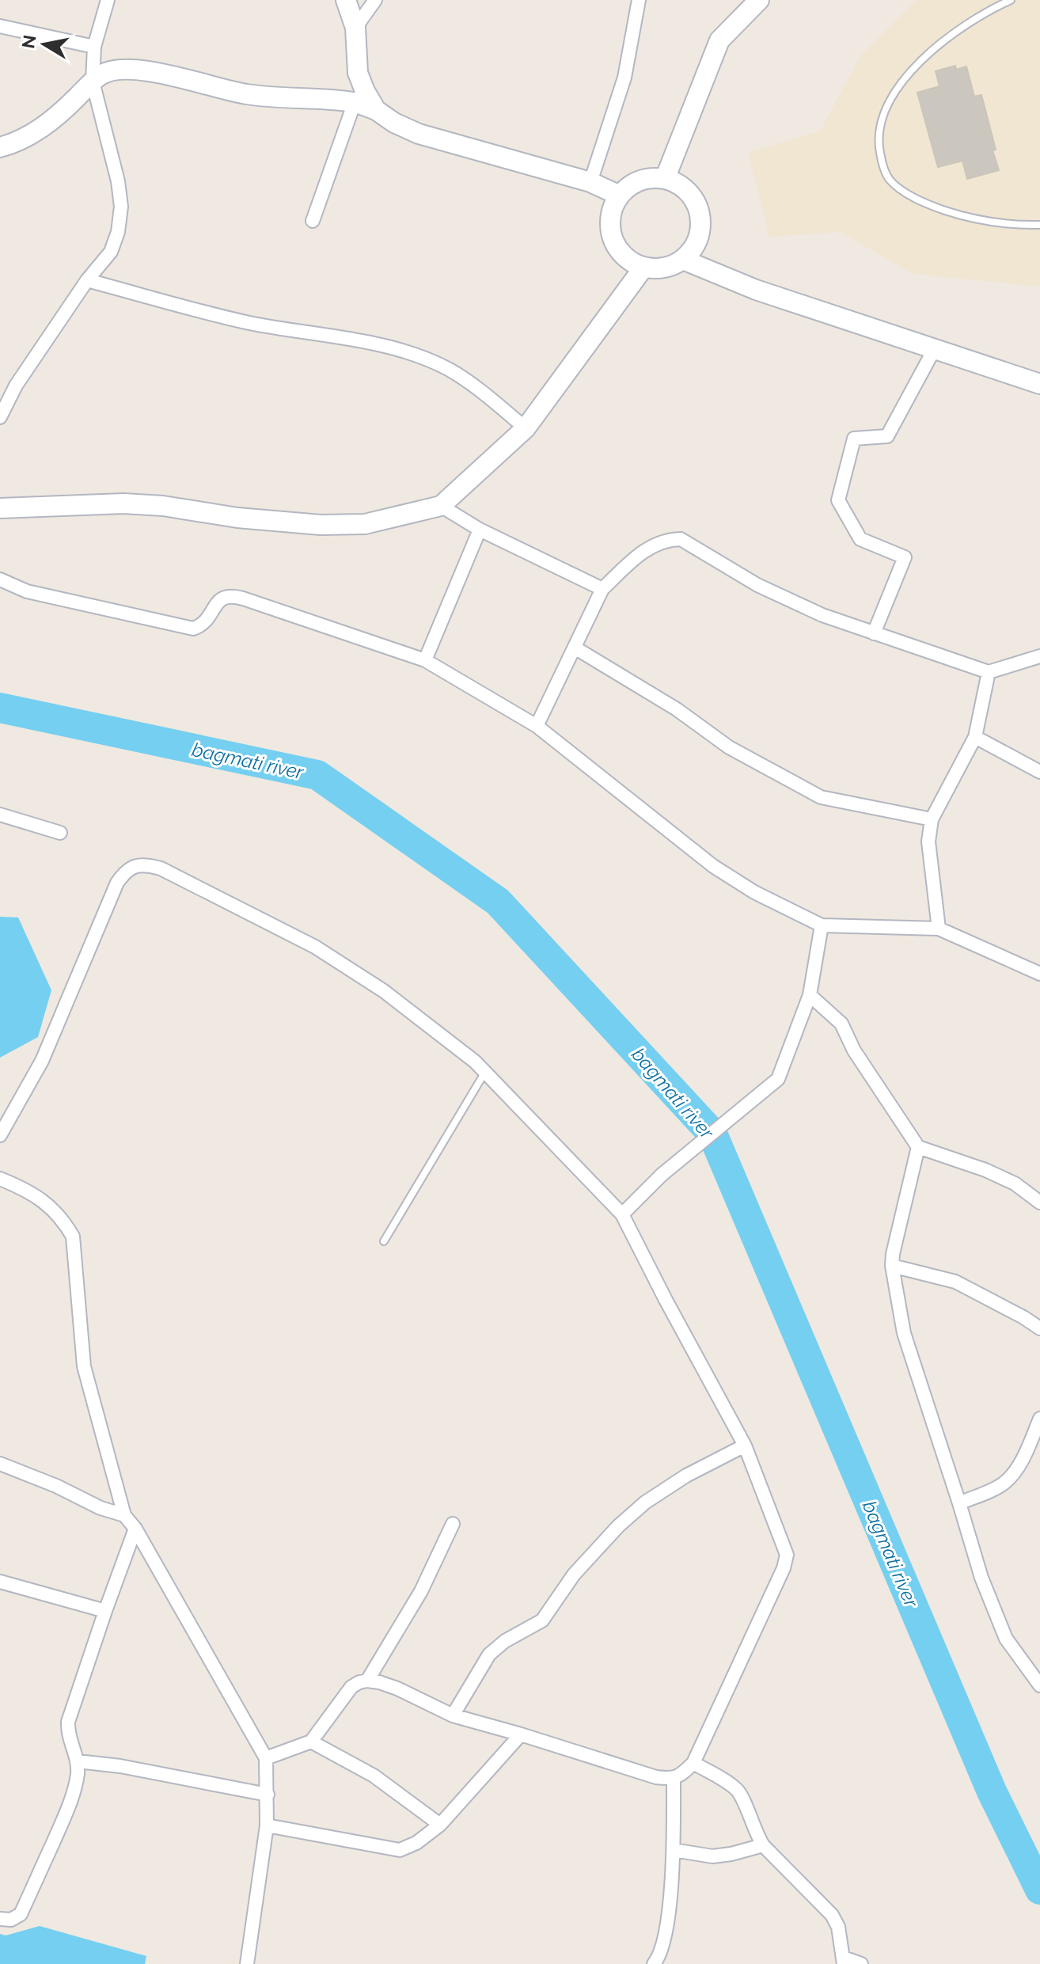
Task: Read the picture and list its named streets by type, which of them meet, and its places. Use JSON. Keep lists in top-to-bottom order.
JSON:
{
  "water": ["bagmati river"],
  "north": "left"
}
